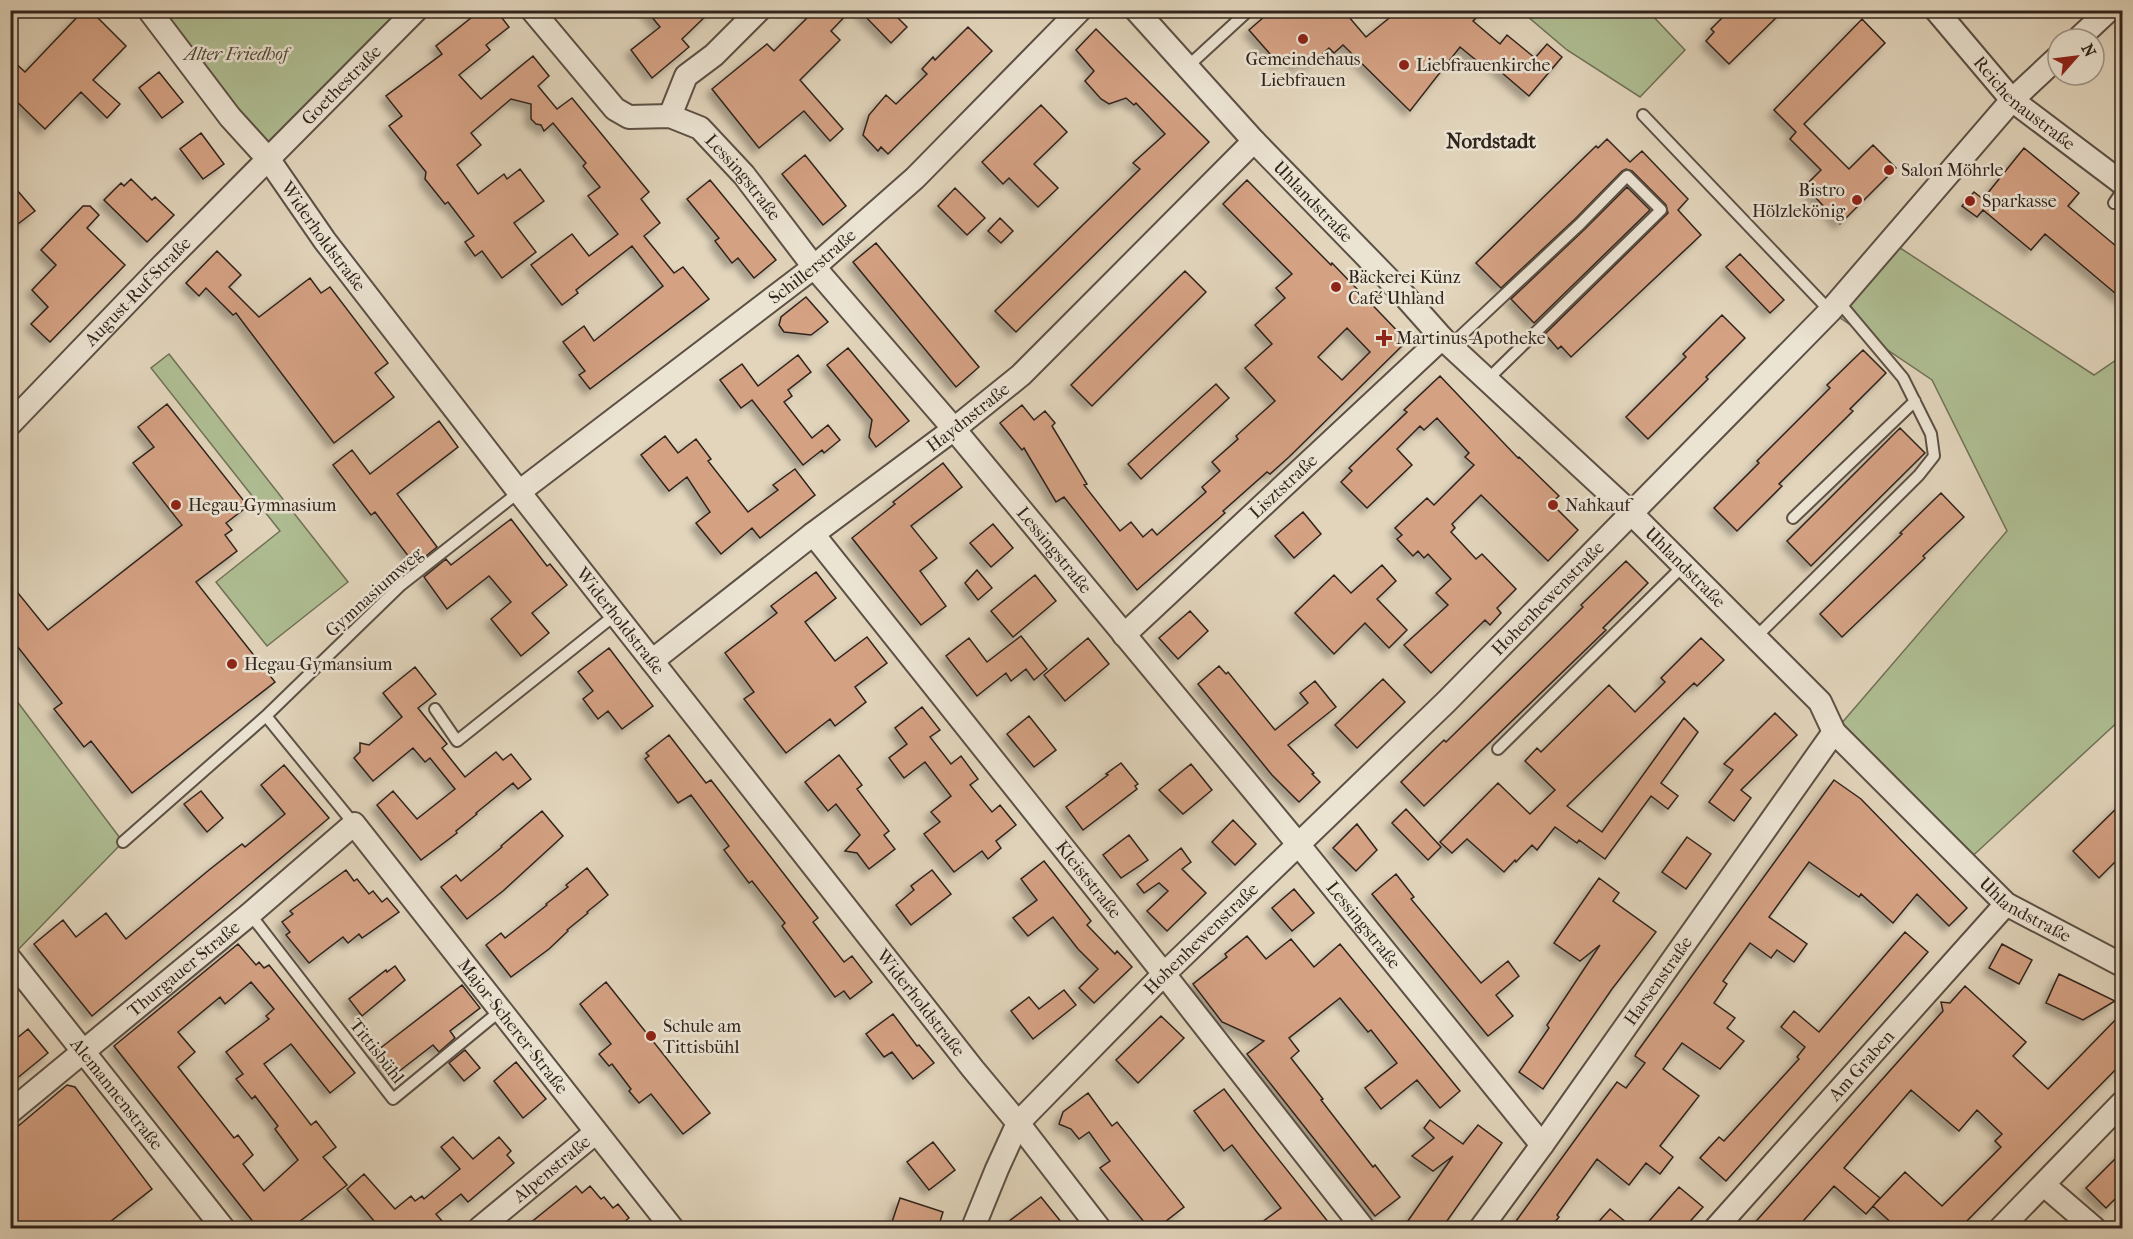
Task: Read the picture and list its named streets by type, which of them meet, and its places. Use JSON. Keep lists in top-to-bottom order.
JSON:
{
  "streets": {
    "street": [
      "Goethestraße",
      "Reichenaustraße",
      "Lessingstraße",
      "Uhlandstraße",
      "Widerholdstraße",
      "Schillerstraße",
      "August-Ruf-Straße",
      "Haydnstraße",
      "Lisztstraße",
      "Hohenhewenstraße",
      "Kleiststraße",
      "Thurgauer Straße",
      "Harsenstraße",
      "Major-Scherer-Straße",
      "Am Graben",
      "Alemannenstraße",
      "Alpenstraße"
    ],
    "lane": ["Gymnasiumweg", "Tittisbühl"]
  },
  "crossings": [
    ["Goethestraße", "Widerholdstraße"],
    ["Goethestraße", "August-Ruf-Straße"],
    ["Reichenaustraße", "Hohenhewenstraße"],
    ["Lessingstraße", "Schillerstraße"],
    ["Lessingstraße", "Haydnstraße"],
    ["Lessingstraße", "Lisztstraße"],
    ["Lessingstraße", "Hohenhewenstraße"],
    ["Lessingstraße", "Harsenstraße"],
    ["Uhlandstraße", "Haydnstraße"],
    ["Uhlandstraße", "Lisztstraße"],
    ["Uhlandstraße", "Hohenhewenstraße"],
    ["Uhlandstraße", "Harsenstraße"],
    ["Uhlandstraße", "Am Graben"],
    ["Widerholdstraße", "Schillerstraße"],
    ["Widerholdstraße", "August-Ruf-Straße"],
    ["Widerholdstraße", "Haydnstraße"],
    ["Widerholdstraße", "Gymnasiumweg"],
    ["Widerholdstraße", "Hohenhewenstraße"],
    ["Schillerstraße", "Gymnasiumweg"],
    ["Haydnstraße", "Kleiststraße"],
    ["Hohenhewenstraße", "Kleiststraße"],
    ["Thurgauer Straße", "Major-Scherer-Straße"],
    ["Thurgauer Straße", "Tittisbühl"],
    ["Thurgauer Straße", "Alemannenstraße"],
    ["Major-Scherer-Straße", "Tittisbühl"],
    ["Major-Scherer-Straße", "Alpenstraße"]
  ],
  "districts": ["Nordstadt"],
  "parks": ["Alter Friedhof"],
  "places": {
    "other": [
      "Gemeindehaus Liebfrauen",
      "Liebfrauenkirche",
      "Salon Möhrle",
      "Bistro Hölzlekönig",
      "Sparkasse",
      "Bäckerei Künz Café Uhland",
      "Hegau-Gymnasium",
      "Nahkauf",
      "Hegau-Gymansium",
      "Schule am Tittisbühl"
    ],
    "health": ["Martinus-Apotheke"]
  },
  "north": "top right"
}
